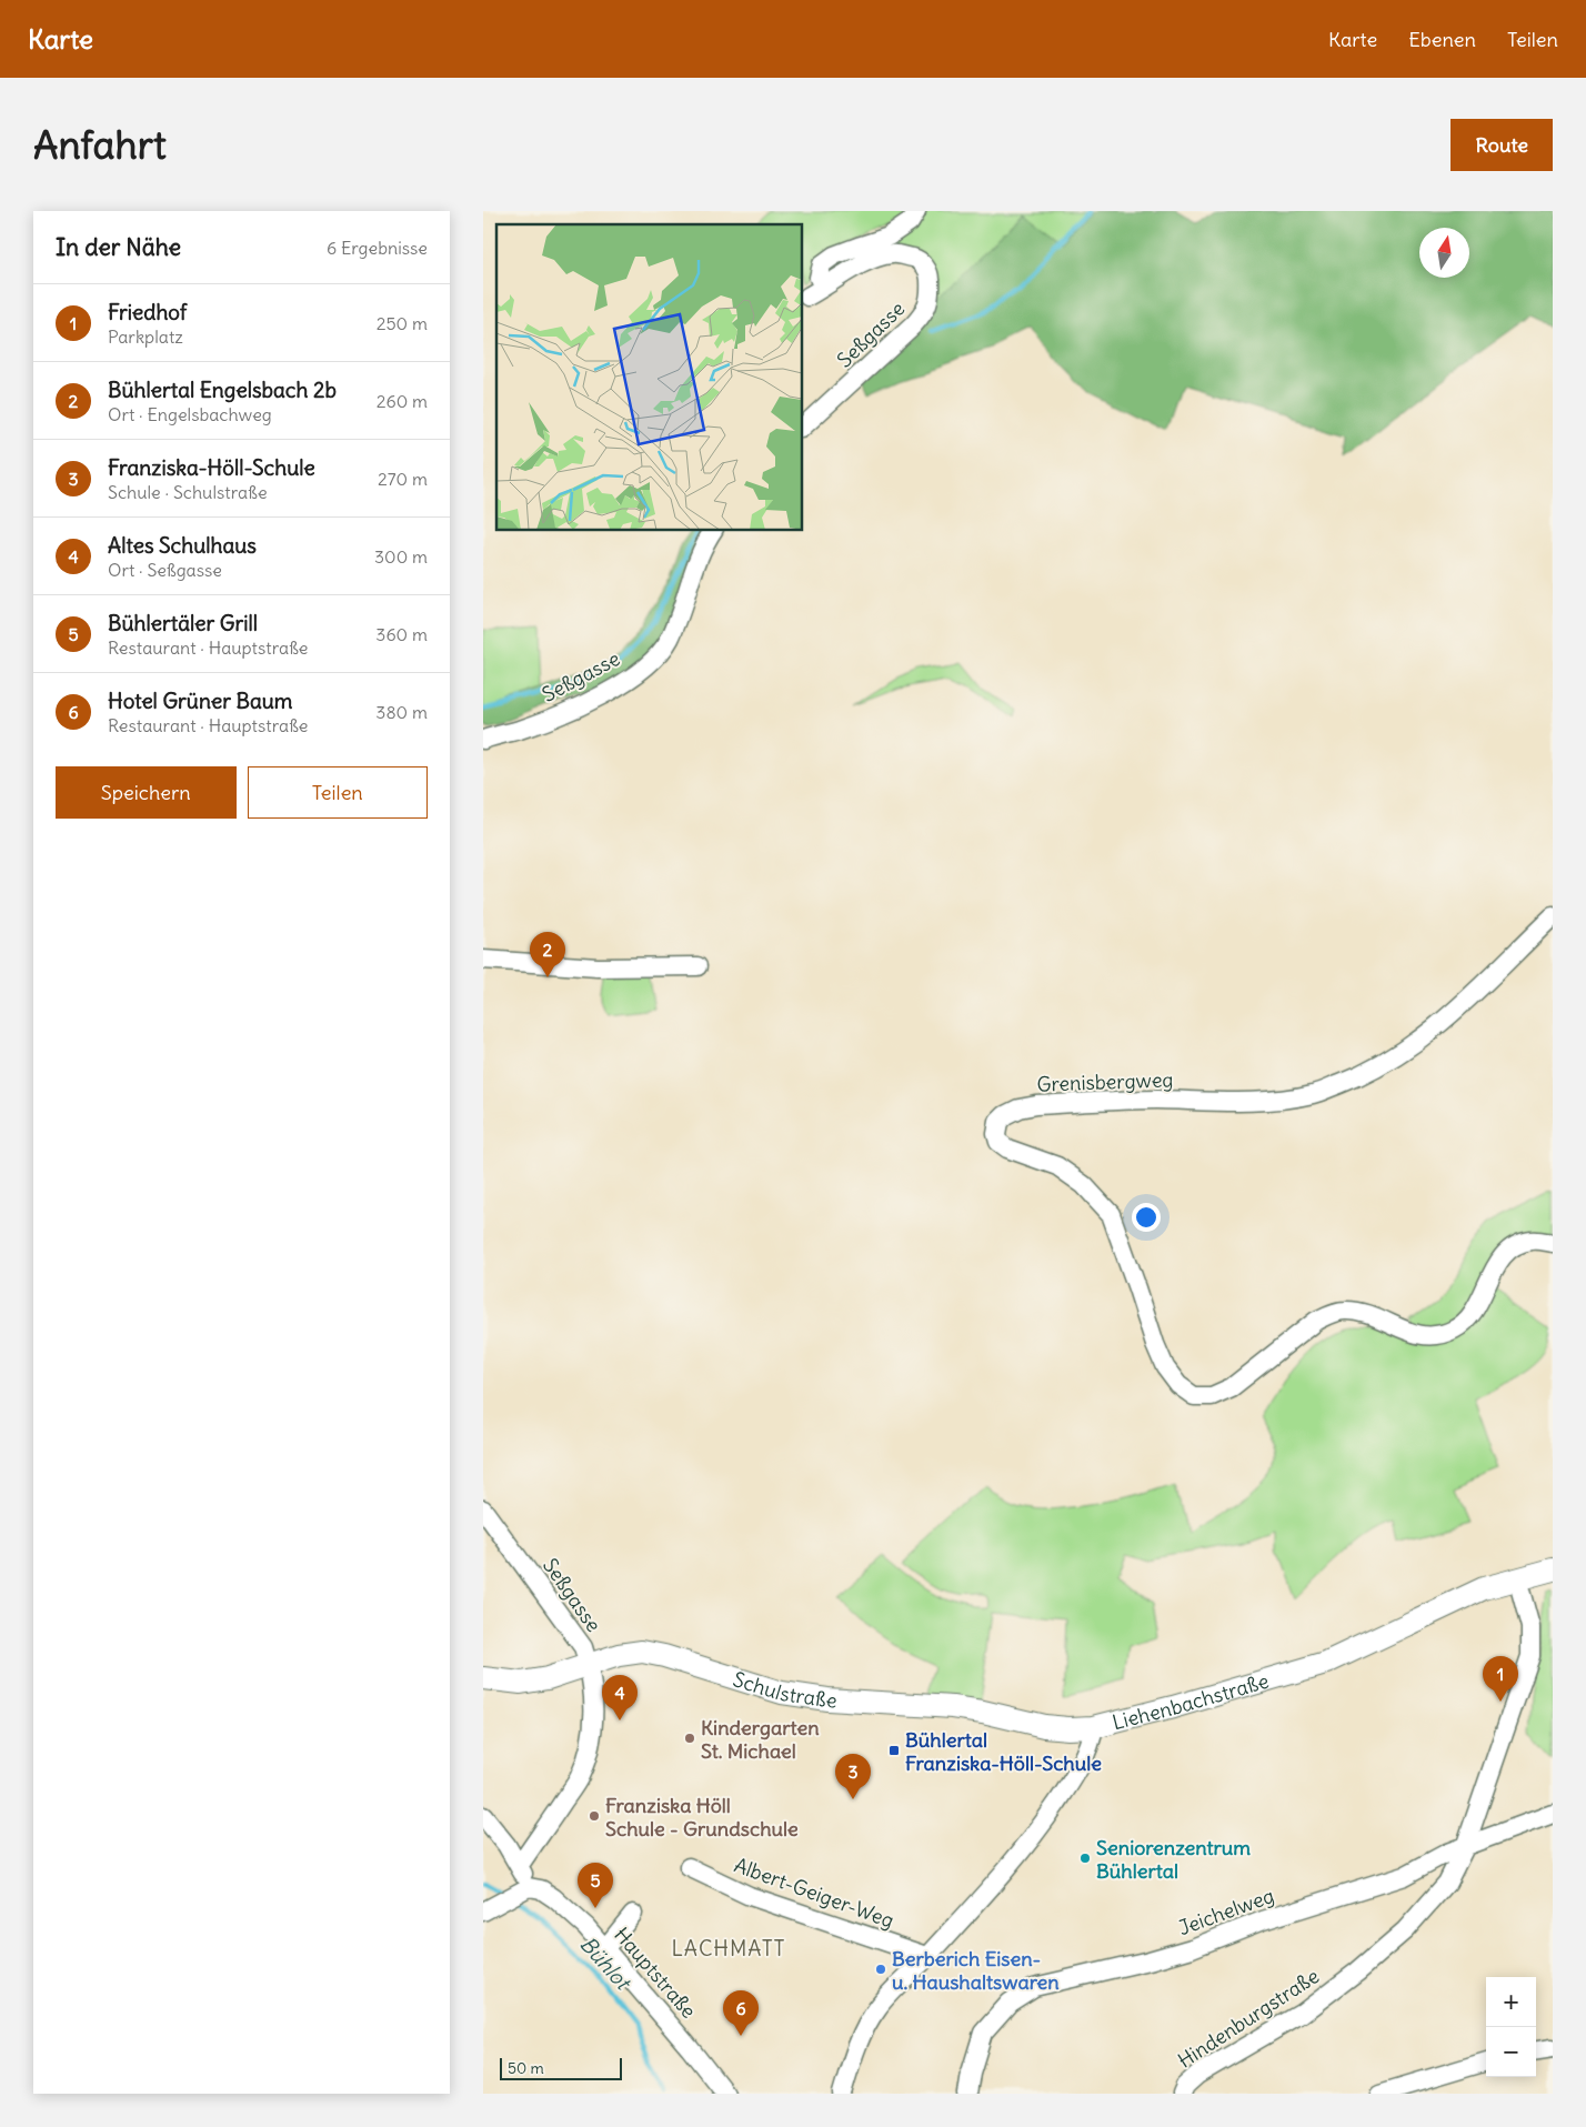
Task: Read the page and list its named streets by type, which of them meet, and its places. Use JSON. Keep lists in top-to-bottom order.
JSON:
{
  "streets": {
    "street": [
      "Seßgasse",
      "Grenisbergweg",
      "Schulstraße",
      "Liehenbachstraße",
      "Albert-Geiger-Weg",
      "Jeichelweg",
      "Hauptstraße",
      "Hindenburgstraße"
    ]
  },
  "crossings": [
    ["Seßgasse", "Schulstraße"],
    ["Schulstraße", "Liehenbachstraße"],
    ["Liehenbachstraße", "Albert-Geiger-Weg"],
    ["Liehenbachstraße", "Hindenburgstraße"],
    ["Jeichelweg", "Hindenburgstraße"]
  ],
  "districts": ["LACHMATT"],
  "water": ["Bühlot"],
  "places": {
    "other": [
      "Kindergarten St. Michael",
      "Franziska Höll Schule - Grundschule",
      "Seniorenzentrum Bühlertal",
      "Berberich Eisen- u. Haushaltswaren"
    ],
    "transit": ["Bühlertal Franziska-Höll-Schule"]
  },
  "scale_bar": "50 m",
  "north": "top",
  "page": {
    "header": "Karte",
    "nav": ["Karte", "Ebenen", "Teilen"],
    "buttons": [
      "Route",
      ["Speichern", "Teilen"]
    ],
    "title": "Anfahrt",
    "heading": ["In der Nähe", "6 Ergebnisse"],
    "list": [
      {
        "mark": "1",
        "name": "Friedhof",
        "note": "Parkplatz",
        "value": "250 m"
      },
      {
        "mark": "2",
        "name": "Bühlertal Engelsbach 2b",
        "note": "Ort · Engelsbachweg",
        "value": "260 m"
      },
      {
        "mark": "3",
        "name": "Franziska-Höll-Schule",
        "note": "Schule · Schulstraße",
        "value": "270 m"
      },
      {
        "mark": "4",
        "name": "Altes Schulhaus",
        "note": "Ort · Seßgasse",
        "value": "300 m"
      },
      {
        "mark": "5",
        "name": "Bühlertäler Grill",
        "note": "Restaurant · Hauptstraße",
        "value": "360 m"
      },
      {
        "mark": "6",
        "name": "Hotel Grüner Baum",
        "note": "Restaurant · Hauptstraße",
        "value": "380 m"
      }
    ],
    "pins": [
      "2",
      "1",
      "4",
      "3",
      "5",
      "6"
    ],
    "map_buttons": ["+", "−"],
    "scale": "50 m"
  }
}
